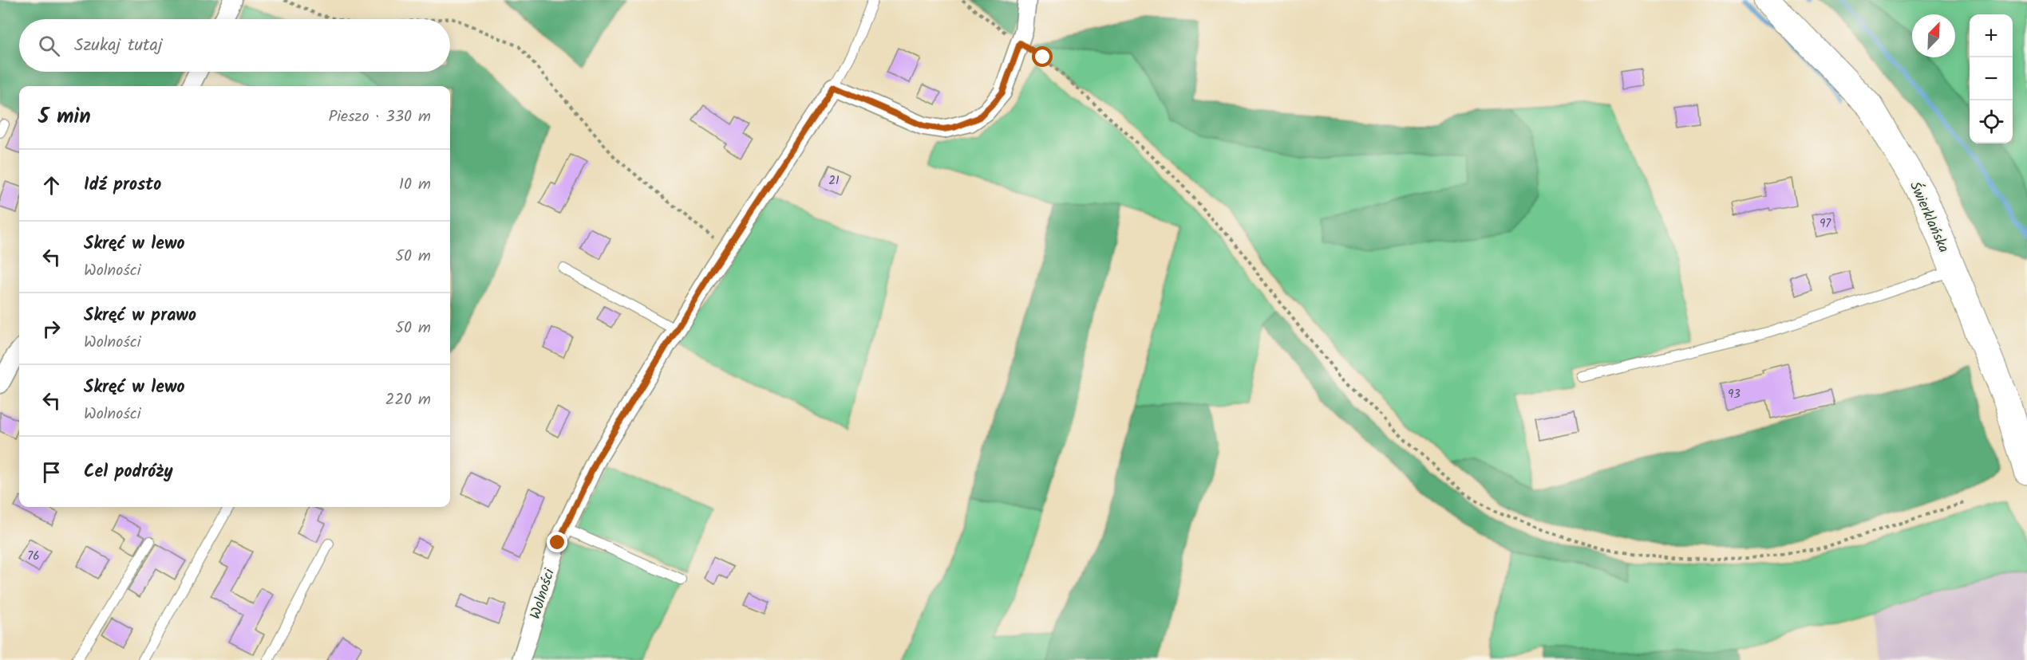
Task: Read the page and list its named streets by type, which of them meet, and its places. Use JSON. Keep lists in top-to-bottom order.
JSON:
{
  "streets": {
    "main road": ["Świerklańska"],
    "street": ["Wolności"]
  },
  "house_numbers": [
    "21",
    "97",
    "93",
    "76"
  ],
  "north": "top right",
  "page": {
    "map_buttons": ["+", "−"],
    "search": "Szukaj tutaj",
    "heading": ["5 min", "Pieszo · 330 m"],
    "list": [
      ["Idź prosto", "10 m"],
      ["Skręć w lewo", "Wolności", "50 m"],
      ["Skręć w prawo", "Wolności", "50 m"],
      ["Skręć w lewo", "Wolności", "220 m"],
      "Cel podróży"
    ]
  }
}
